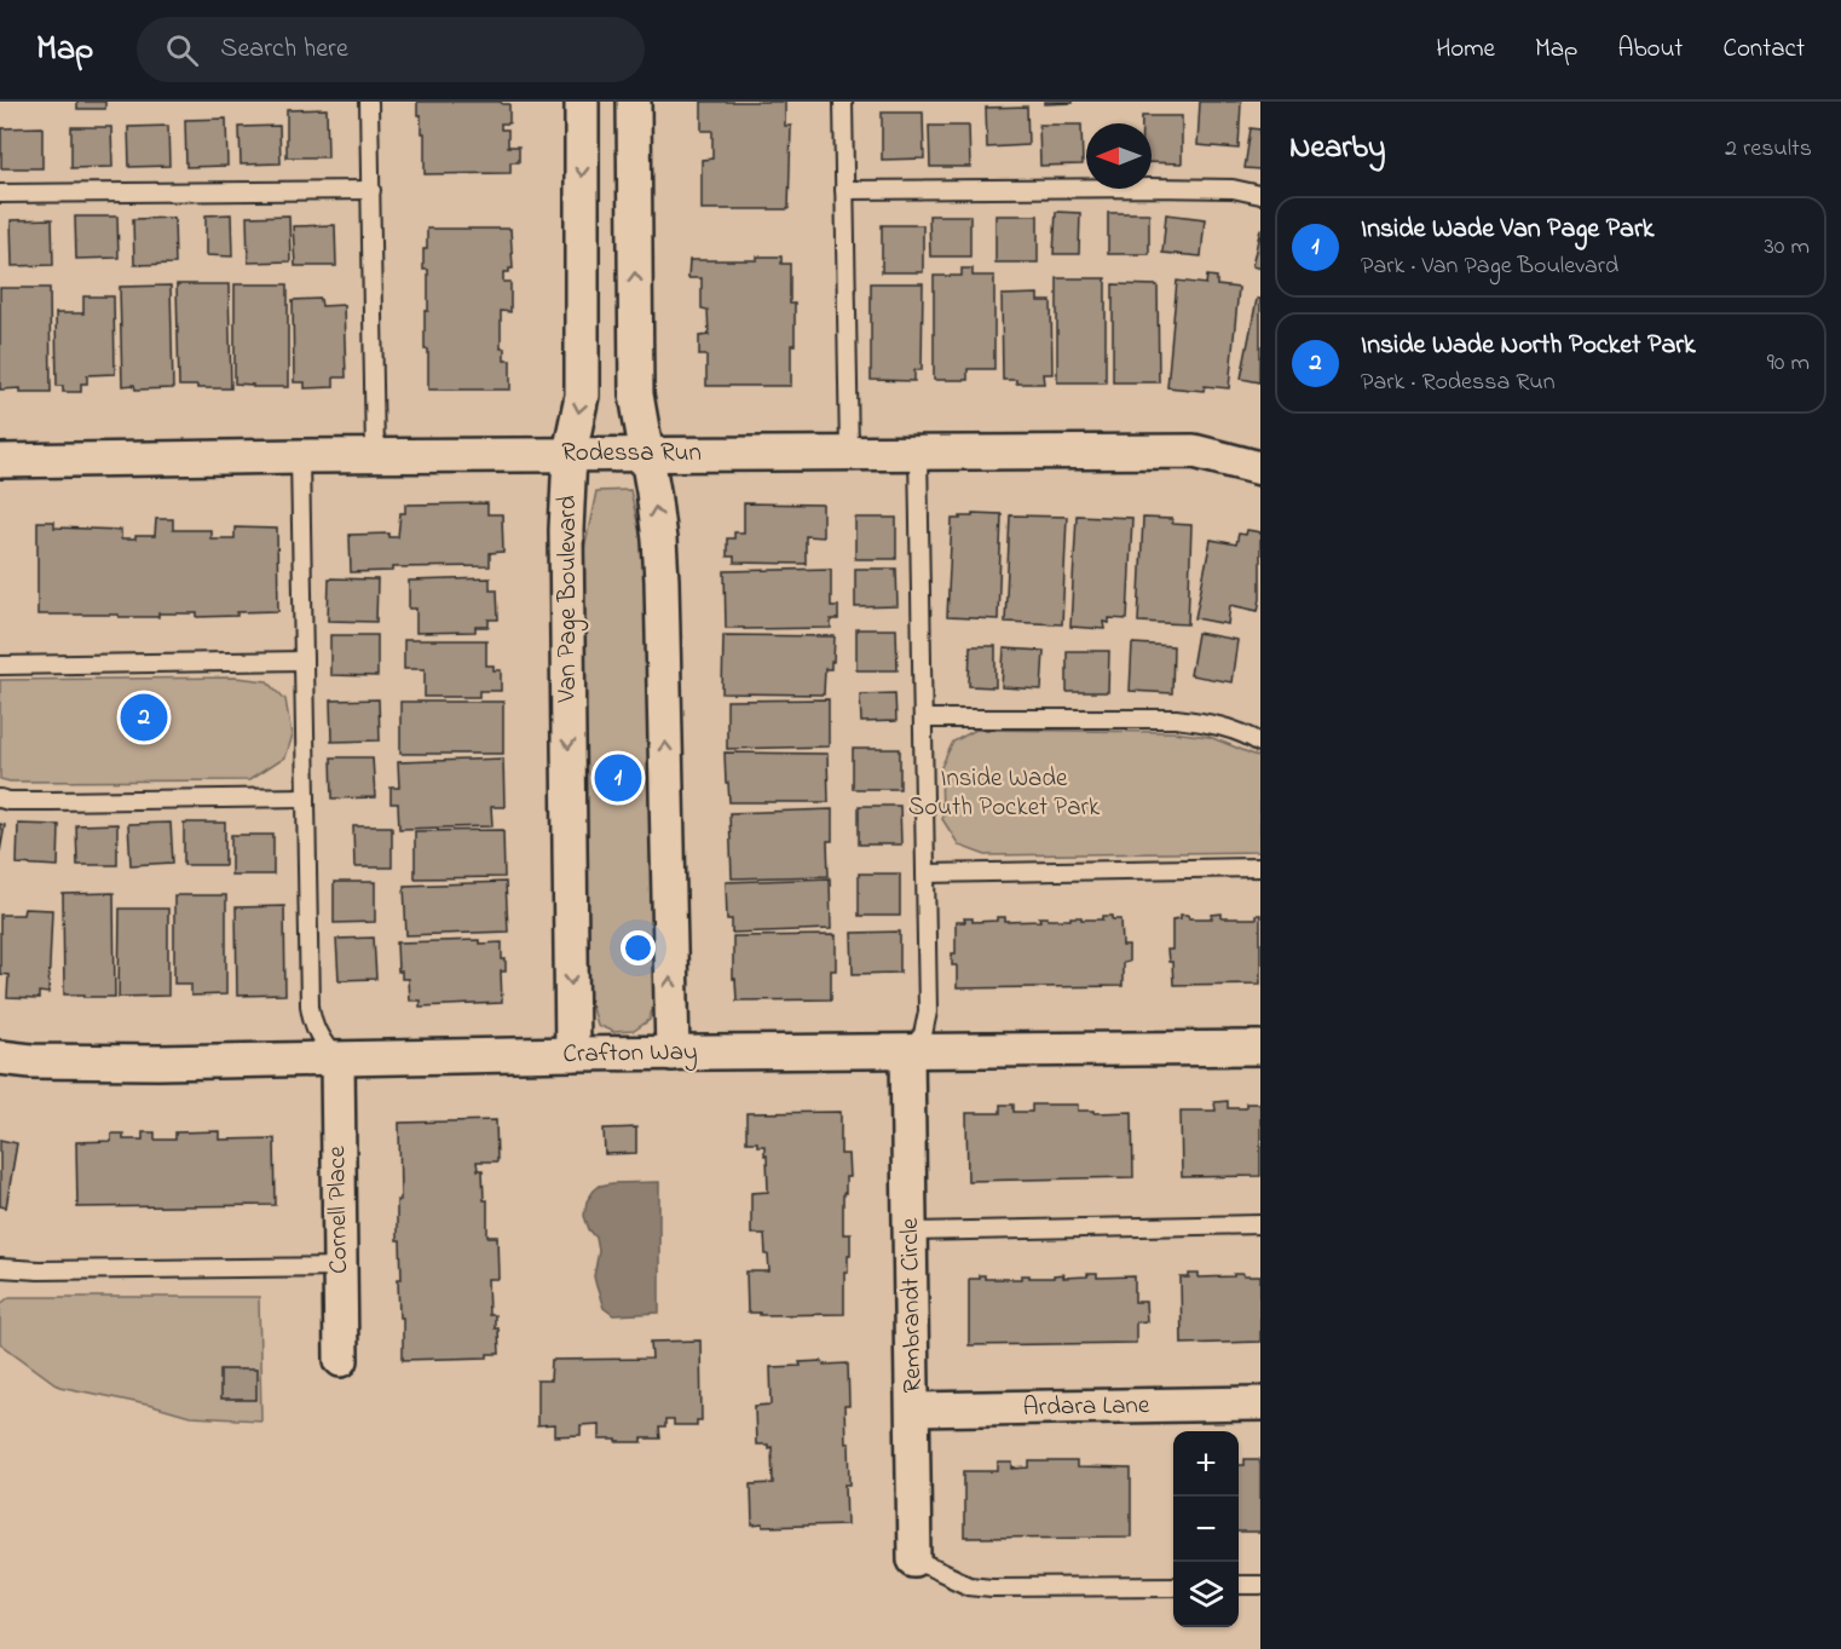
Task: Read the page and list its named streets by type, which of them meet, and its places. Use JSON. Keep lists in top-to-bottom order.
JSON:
{
  "streets": {
    "street": [
      "Rodessa Run",
      "Van Page Boulevard",
      "Crafton Way",
      "Cornell Place",
      "Rembrandt Circle",
      "Ardara Lane"
    ]
  },
  "crossings": [
    ["Rodessa Run", "Van Page Boulevard"],
    ["Van Page Boulevard", "Crafton Way"],
    ["Crafton Way", "Cornell Place"],
    ["Crafton Way", "Rembrandt Circle"],
    ["Rembrandt Circle", "Ardara Lane"]
  ],
  "parks": ["Inside Wade South Pocket Park"],
  "north": "left",
  "page": {
    "header": "Map",
    "search": "Search here",
    "nav": [
      "Home",
      "Map",
      "About",
      "Contact"
    ],
    "heading": ["Nearby", "2 results"],
    "list": [
      {
        "mark": "1",
        "name": "Inside Wade Van Page Park",
        "note": "Park · Van Page Boulevard",
        "value": "30 m"
      },
      {
        "mark": "2",
        "name": "Inside Wade North Pocket Park",
        "note": "Park · Rodessa Run",
        "value": "90 m"
      }
    ],
    "pins": ["2", "1"],
    "map_buttons": ["+", "−"]
  }
}
